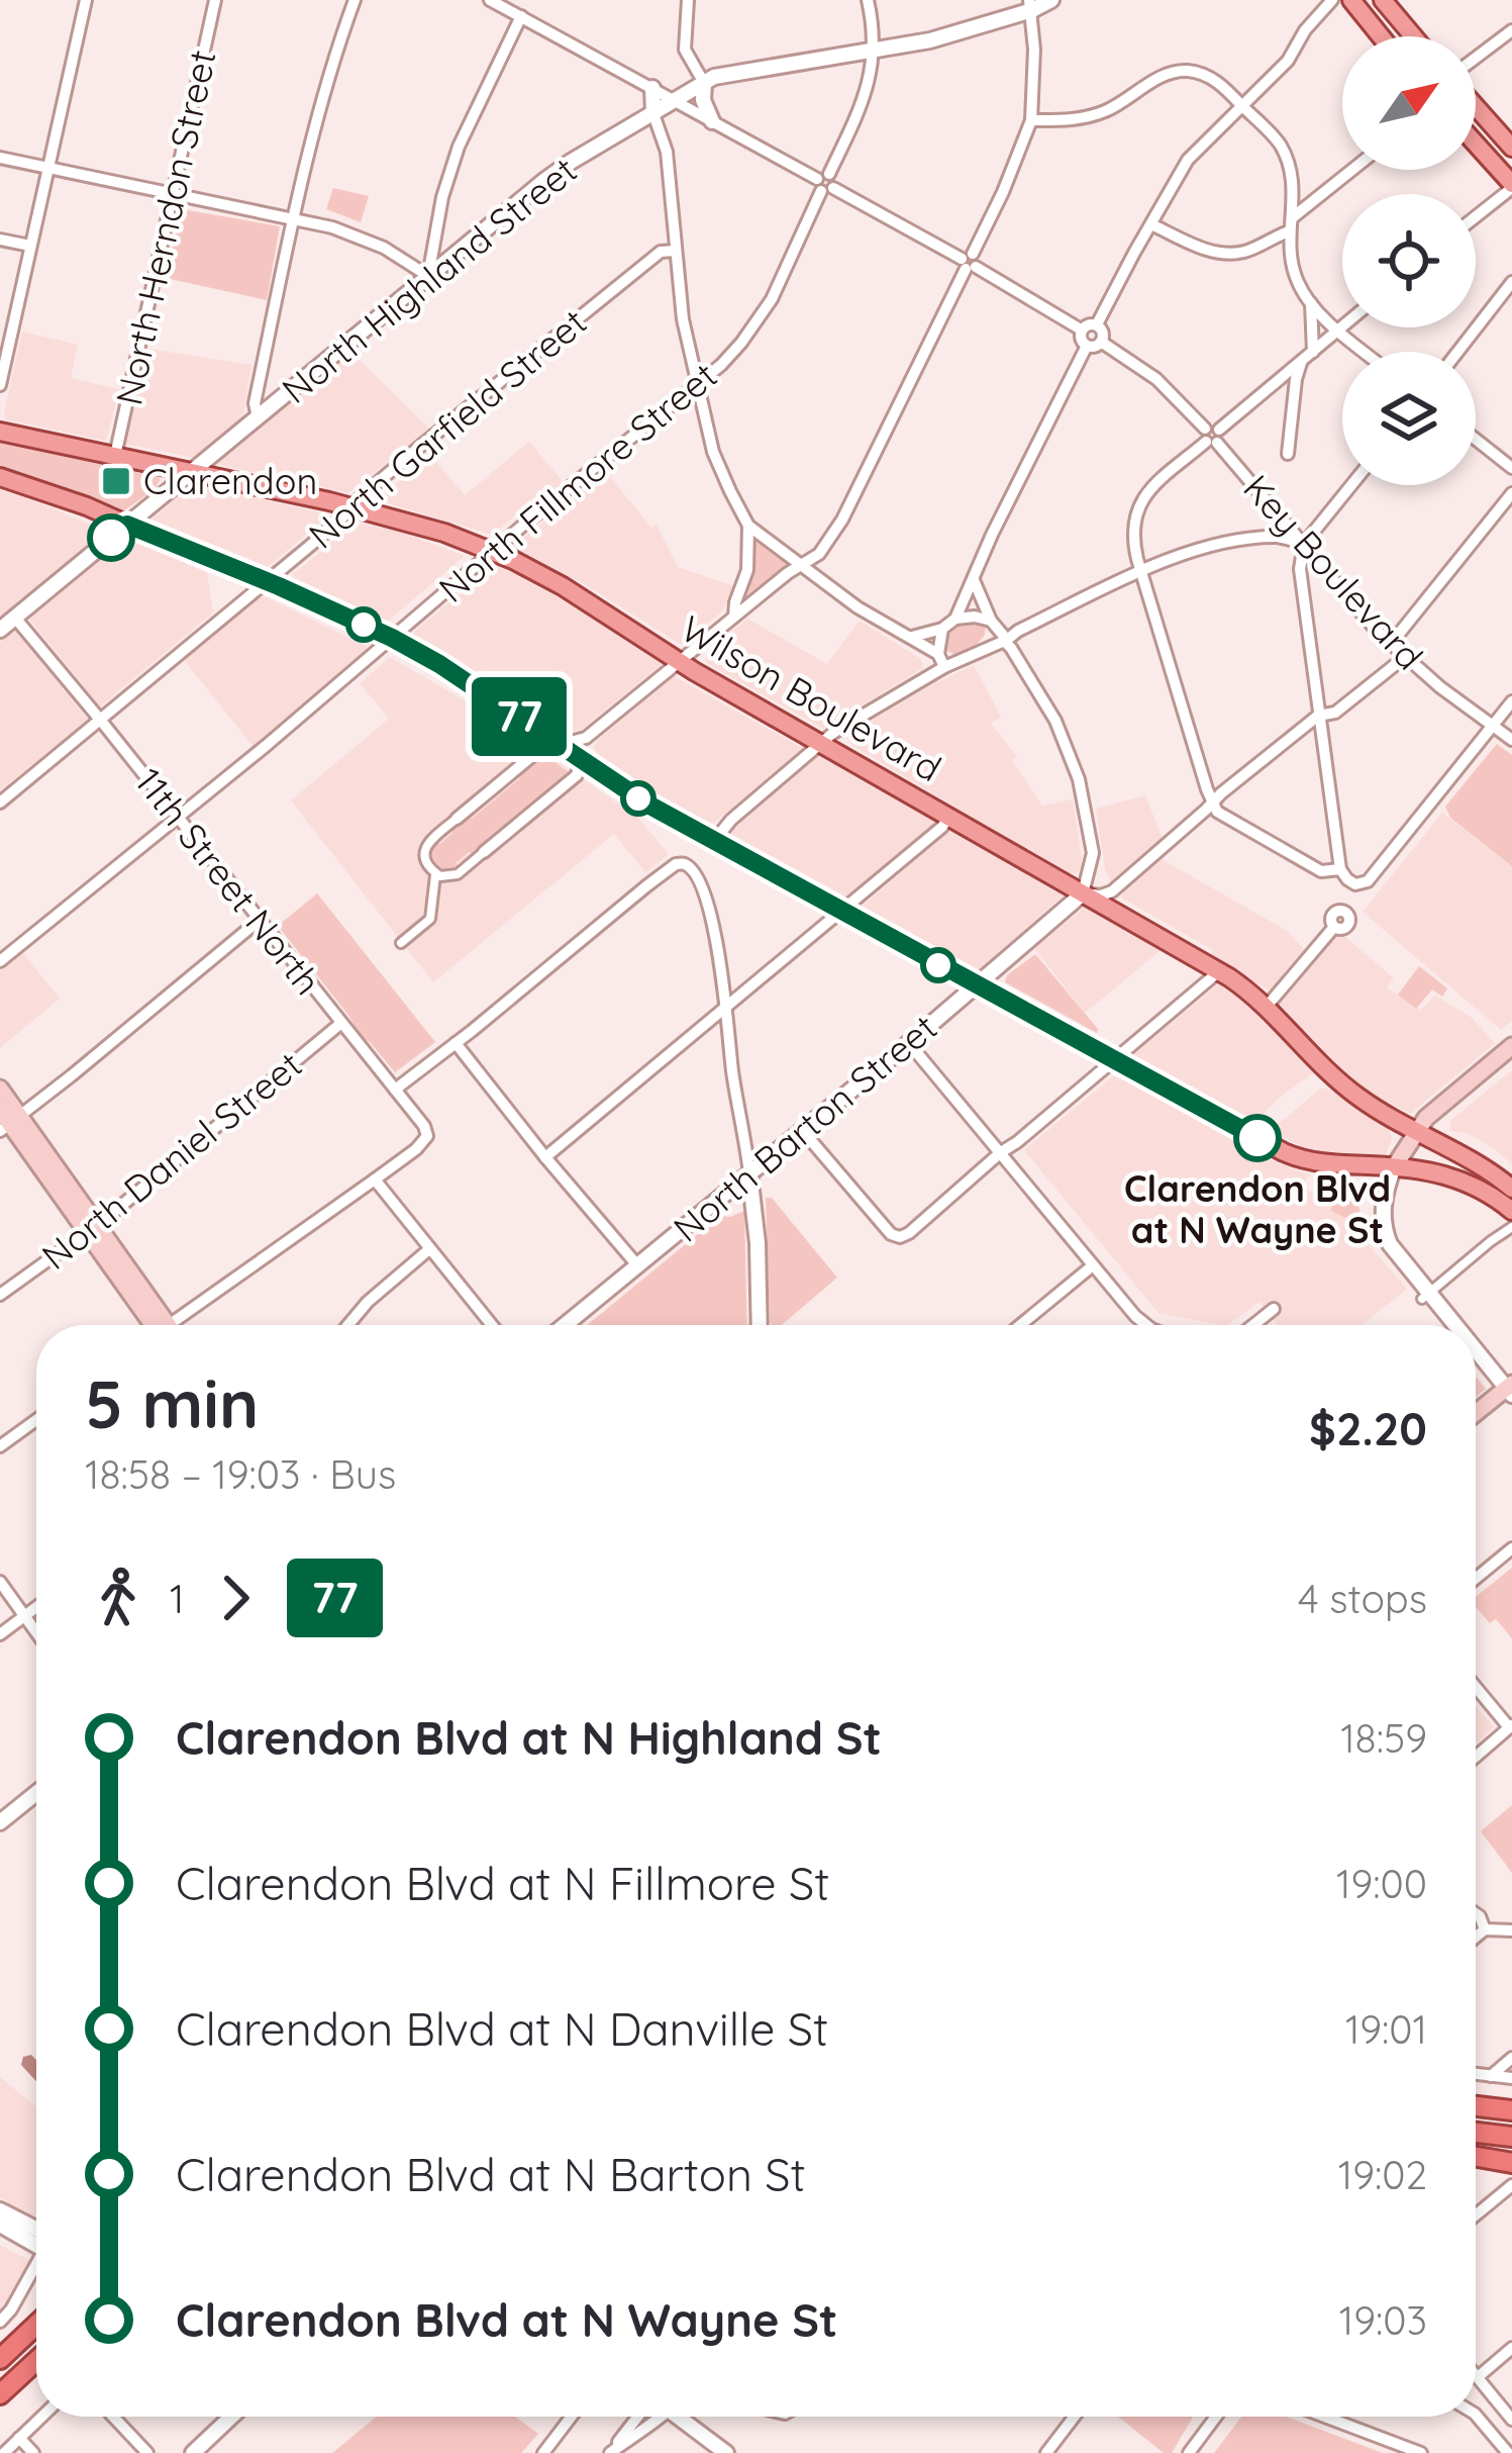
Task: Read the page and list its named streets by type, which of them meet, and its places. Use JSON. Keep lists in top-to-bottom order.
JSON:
{
  "streets": {
    "main road": ["Wilson Boulevard"],
    "street": [
      "North Herndon Street",
      "North Highland Street",
      "North Garfield Street",
      "North Fillmore Street",
      "Key Boulevard",
      "11th Street North",
      "North Barton Street",
      "North Daniel Street"
    ]
  },
  "crossings": [
    ["North Herndon Street", "Wilson Boulevard"],
    ["North Highland Street", "North Fillmore Street"],
    ["North Highland Street", "Wilson Boulevard"],
    ["North Highland Street", "11th Street North"],
    ["North Garfield Street", "Wilson Boulevard"],
    ["North Garfield Street", "11th Street North"],
    ["North Fillmore Street", "Wilson Boulevard"],
    ["North Fillmore Street", "11th Street North"],
    ["Key Boulevard", "North Barton Street"],
    ["Wilson Boulevard", "North Barton Street"],
    ["11th Street North", "North Daniel Street"]
  ],
  "places": {
    "transit": ["Clarendon"],
    "other": ["Clarendon Blvd at N Wayne St"]
  },
  "lines": ["bus line 77"],
  "north": "top right",
  "page": {
    "on_map": "77",
    "heading": ["5 min", "18:58 – 19:03 · Bus", "$2.20"],
    "legs": ["1", "77", "4 stops"],
    "list": [
      {
        "name": "Clarendon Blvd at N Highland St",
        "value": "18:59"
      },
      {
        "name": "Clarendon Blvd at N Fillmore St",
        "value": "19:00"
      },
      {
        "name": "Clarendon Blvd at N Danville St",
        "value": "19:01"
      },
      {
        "name": "Clarendon Blvd at N Barton St",
        "value": "19:02"
      },
      {
        "name": "Clarendon Blvd at N Wayne St",
        "value": "19:03"
      }
    ]
  }
}
